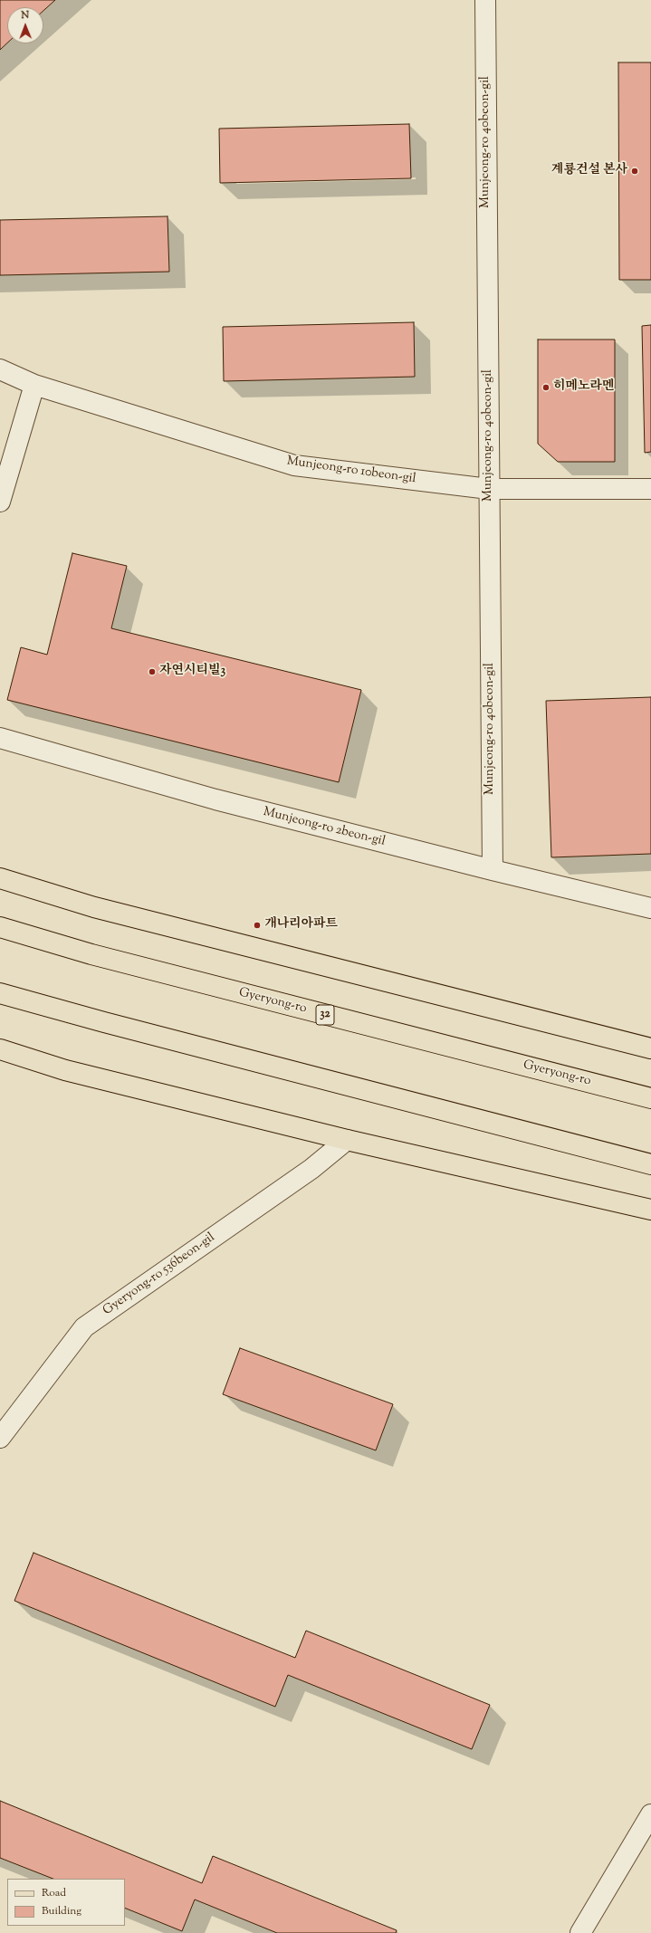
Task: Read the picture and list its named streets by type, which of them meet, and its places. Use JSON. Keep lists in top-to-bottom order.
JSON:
{
  "streets": {
    "main road": ["Gyeryong-ro", "32"],
    "street": [
      "Munjeong-ro 40beon-gil",
      "Munjeong-ro 10beon-gil",
      "Munjeong-ro 2beon-gil",
      "Gyeryong-ro 536beon-gil"
    ]
  },
  "crossings": [
    ["Munjeong-ro 40beon-gil", "Munjeong-ro 10beon-gil"],
    ["Munjeong-ro 40beon-gil", "Munjeong-ro 2beon-gil"]
  ],
  "places": [
    "계룡건설 본사",
    "히메노라멘",
    "자연시티빌3",
    "개나리아파트"
  ],
  "legend": ["Road", "Building"],
  "north": "top"
}
